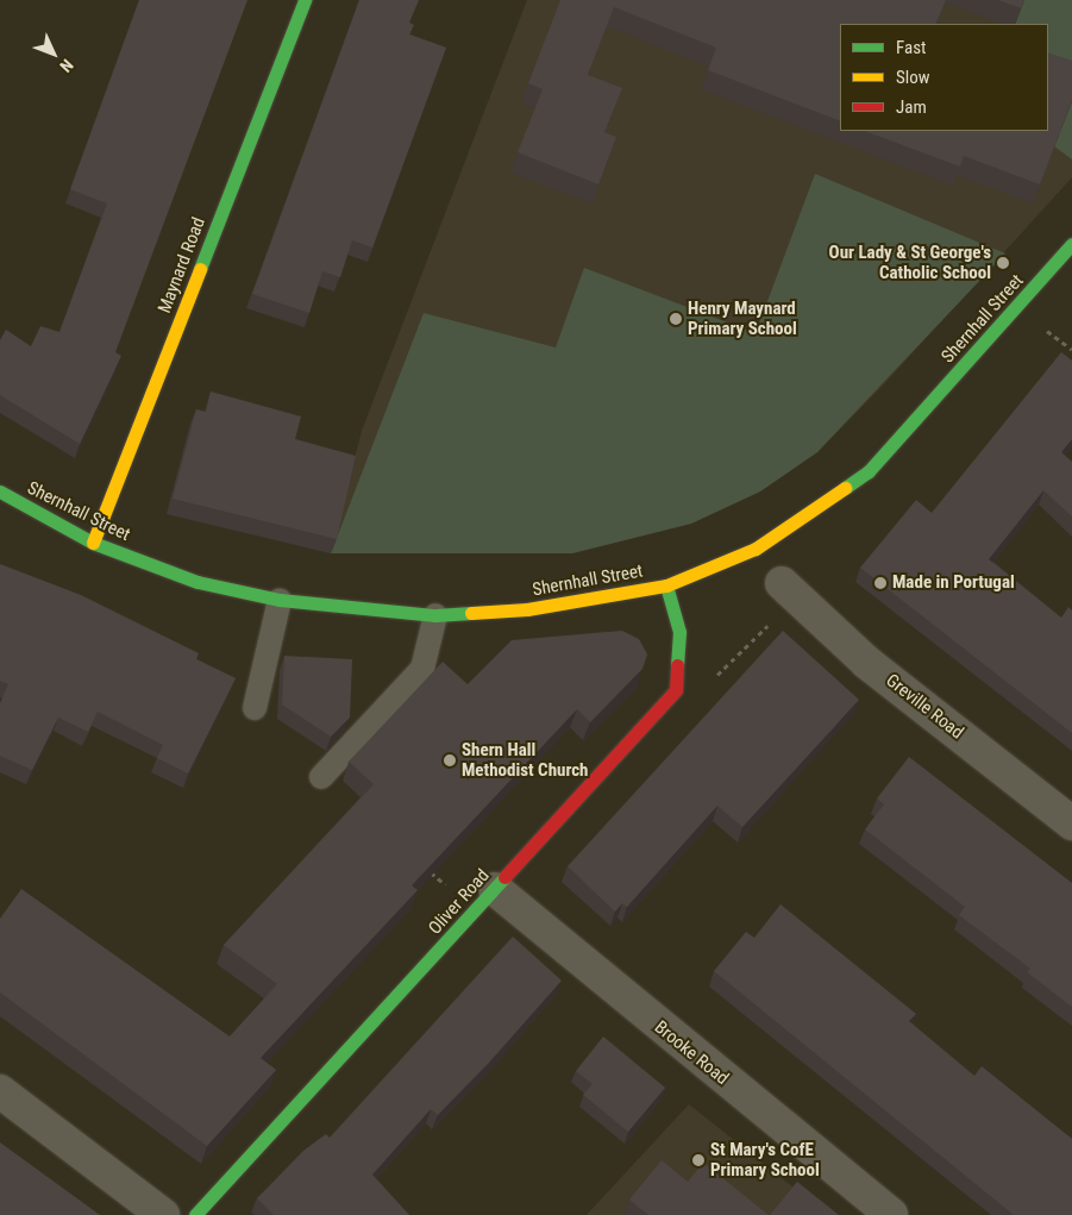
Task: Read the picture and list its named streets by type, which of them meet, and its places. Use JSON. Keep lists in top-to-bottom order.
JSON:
{
  "streets": {
    "street": [
      "Maynard Road",
      "Shernhall Street",
      "Greville Road",
      "Oliver Road",
      "Brooke Road"
    ]
  },
  "crossings": [
    ["Maynard Road", "Shernhall Street"],
    ["Shernhall Street", "Oliver Road"],
    ["Oliver Road", "Brooke Road"]
  ],
  "places": [
    "Our Lady & St George's Catholic School",
    "Henry Maynard Primary School",
    "Made in Portugal",
    "Shern Hall Methodist Church",
    "St Mary's CofE Primary School"
  ],
  "legend": ["Fast", "Slow", "Jam"],
  "north": "bottom right"
}
